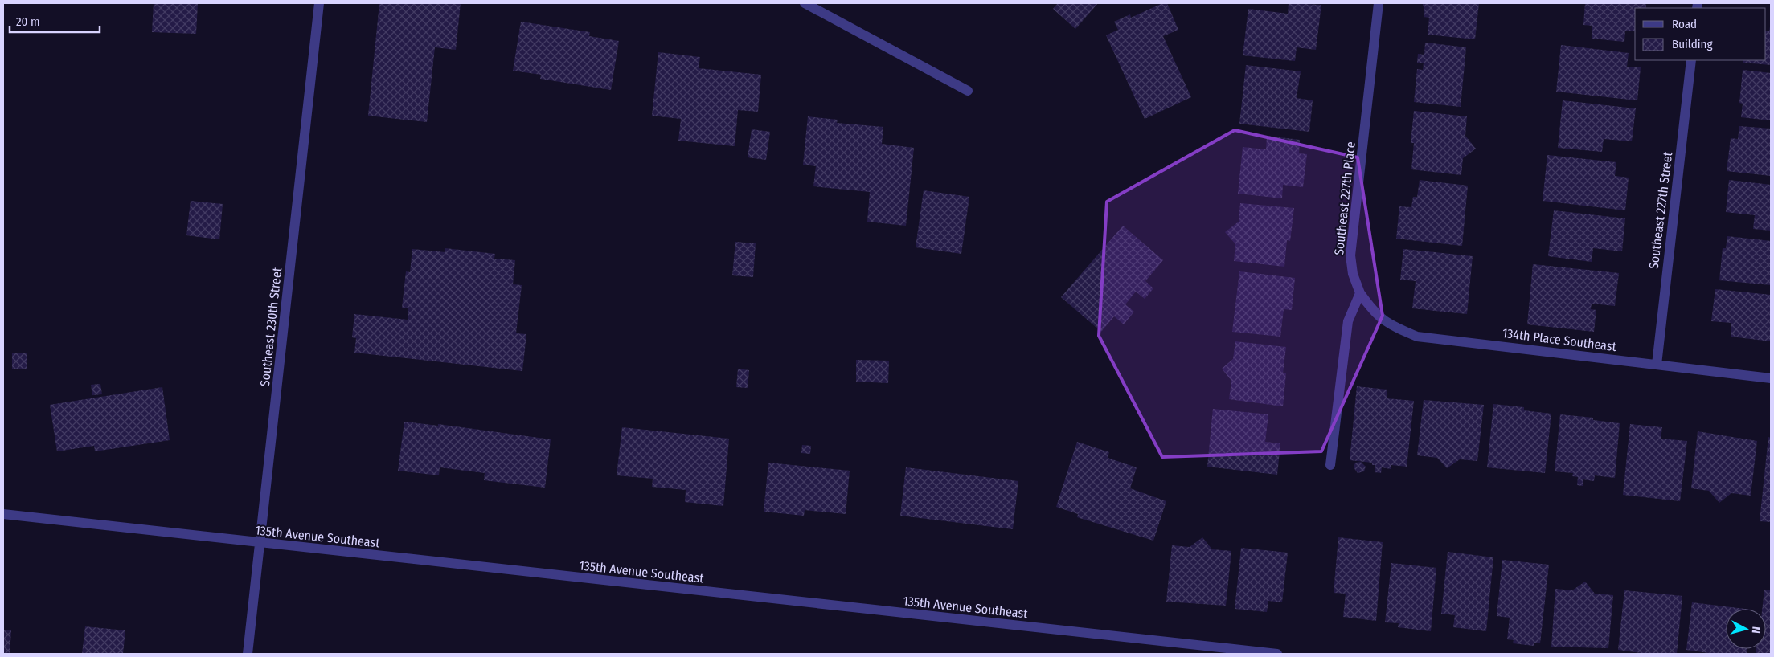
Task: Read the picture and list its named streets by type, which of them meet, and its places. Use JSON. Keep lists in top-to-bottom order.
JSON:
{
  "streets": {
    "street": [
      "Southeast 227th Place",
      "Southeast 227th Street",
      "Southeast 230th Street",
      "134th Place Southeast",
      "135th Avenue Southeast"
    ]
  },
  "crossings": [
    ["Southeast 227th Place", "134th Place Southeast"],
    ["Southeast 227th Street", "134th Place Southeast"],
    ["Southeast 230th Street", "135th Avenue Southeast"]
  ],
  "legend": ["Road", "Building"],
  "scale_bar": "20 m",
  "north": "right"
}
